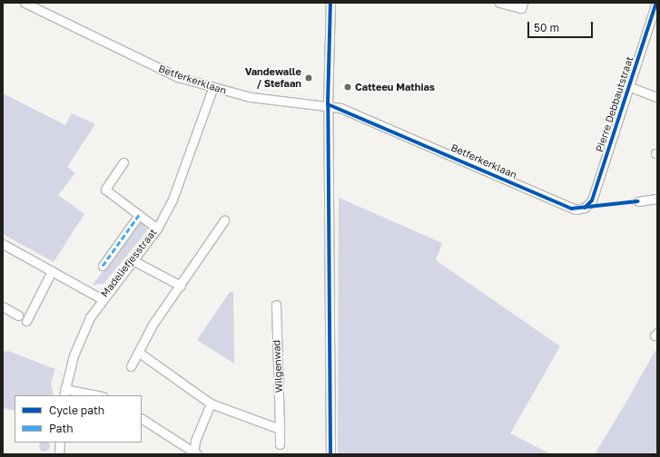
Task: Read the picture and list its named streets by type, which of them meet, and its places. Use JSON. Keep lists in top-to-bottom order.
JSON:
{
  "streets": {
    "street": [
      "Betferkerklaan",
      "Pierre Debbautstraat",
      "Madeliefjesstraat",
      "Wilgenwad"
    ]
  },
  "crossings": [
    ["Betferkerklaan", "Pierre Debbautstraat"],
    ["Betferkerklaan", "Madeliefjesstraat"]
  ],
  "places": ["Vandewalle / Stefaan", "Catteeu Mathias"],
  "legend": ["Cycle path", "Path"],
  "scale_bar": "50 m"
}
